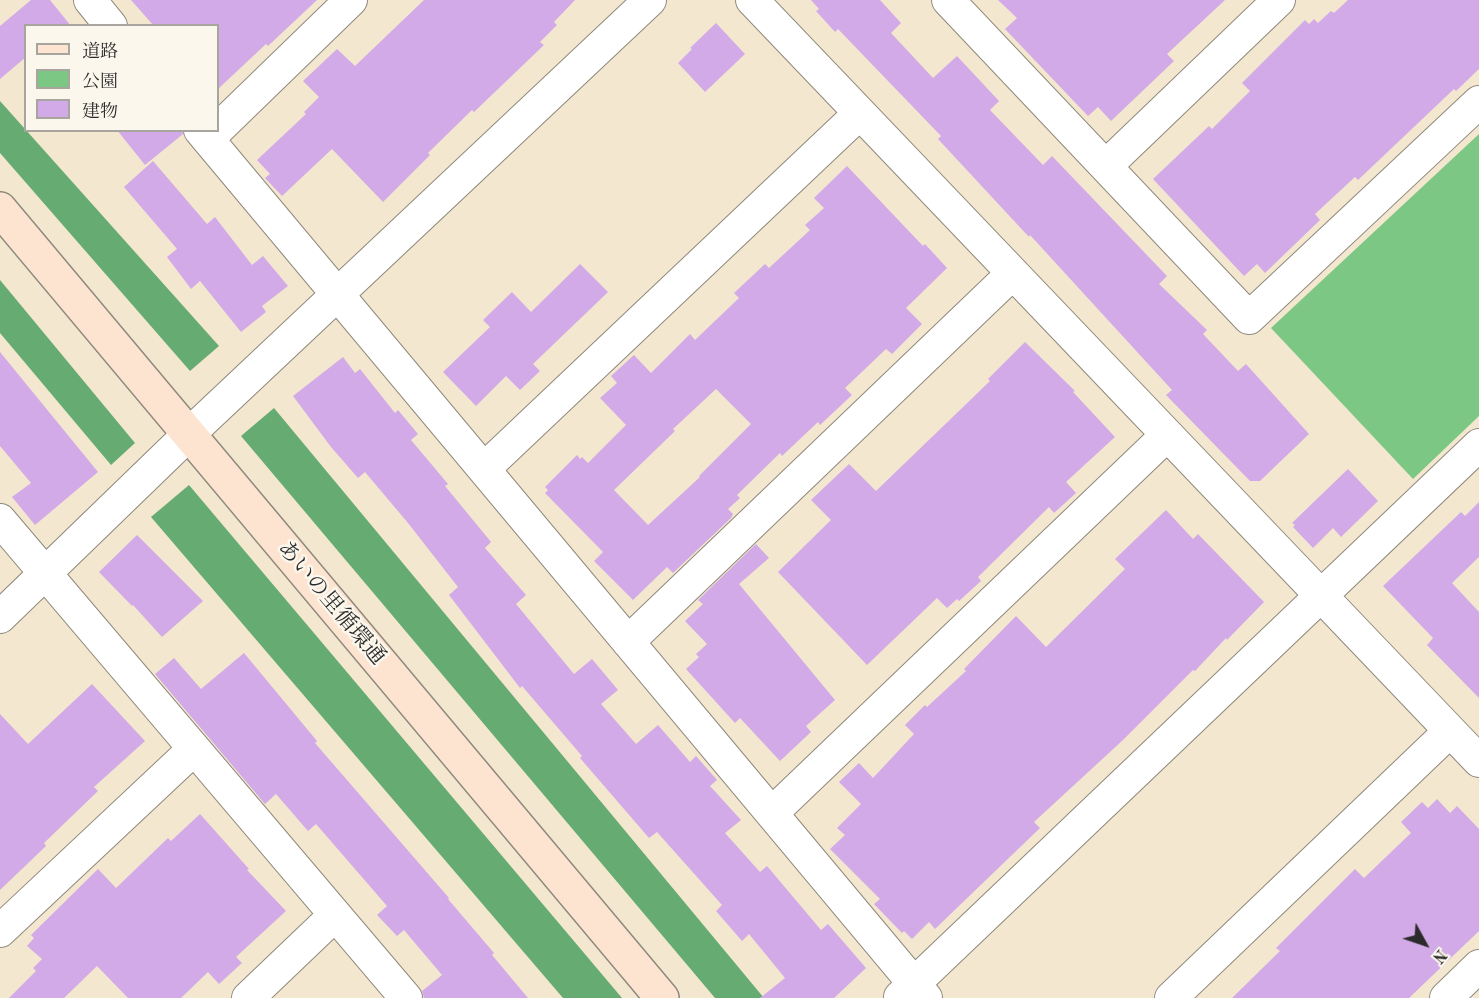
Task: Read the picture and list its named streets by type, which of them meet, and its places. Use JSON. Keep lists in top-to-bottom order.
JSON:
{
  "streets": {
    "street": ["あいの里循環通"]
  },
  "legend": ["道路", "公園", "建物"],
  "north": "bottom right"
}
